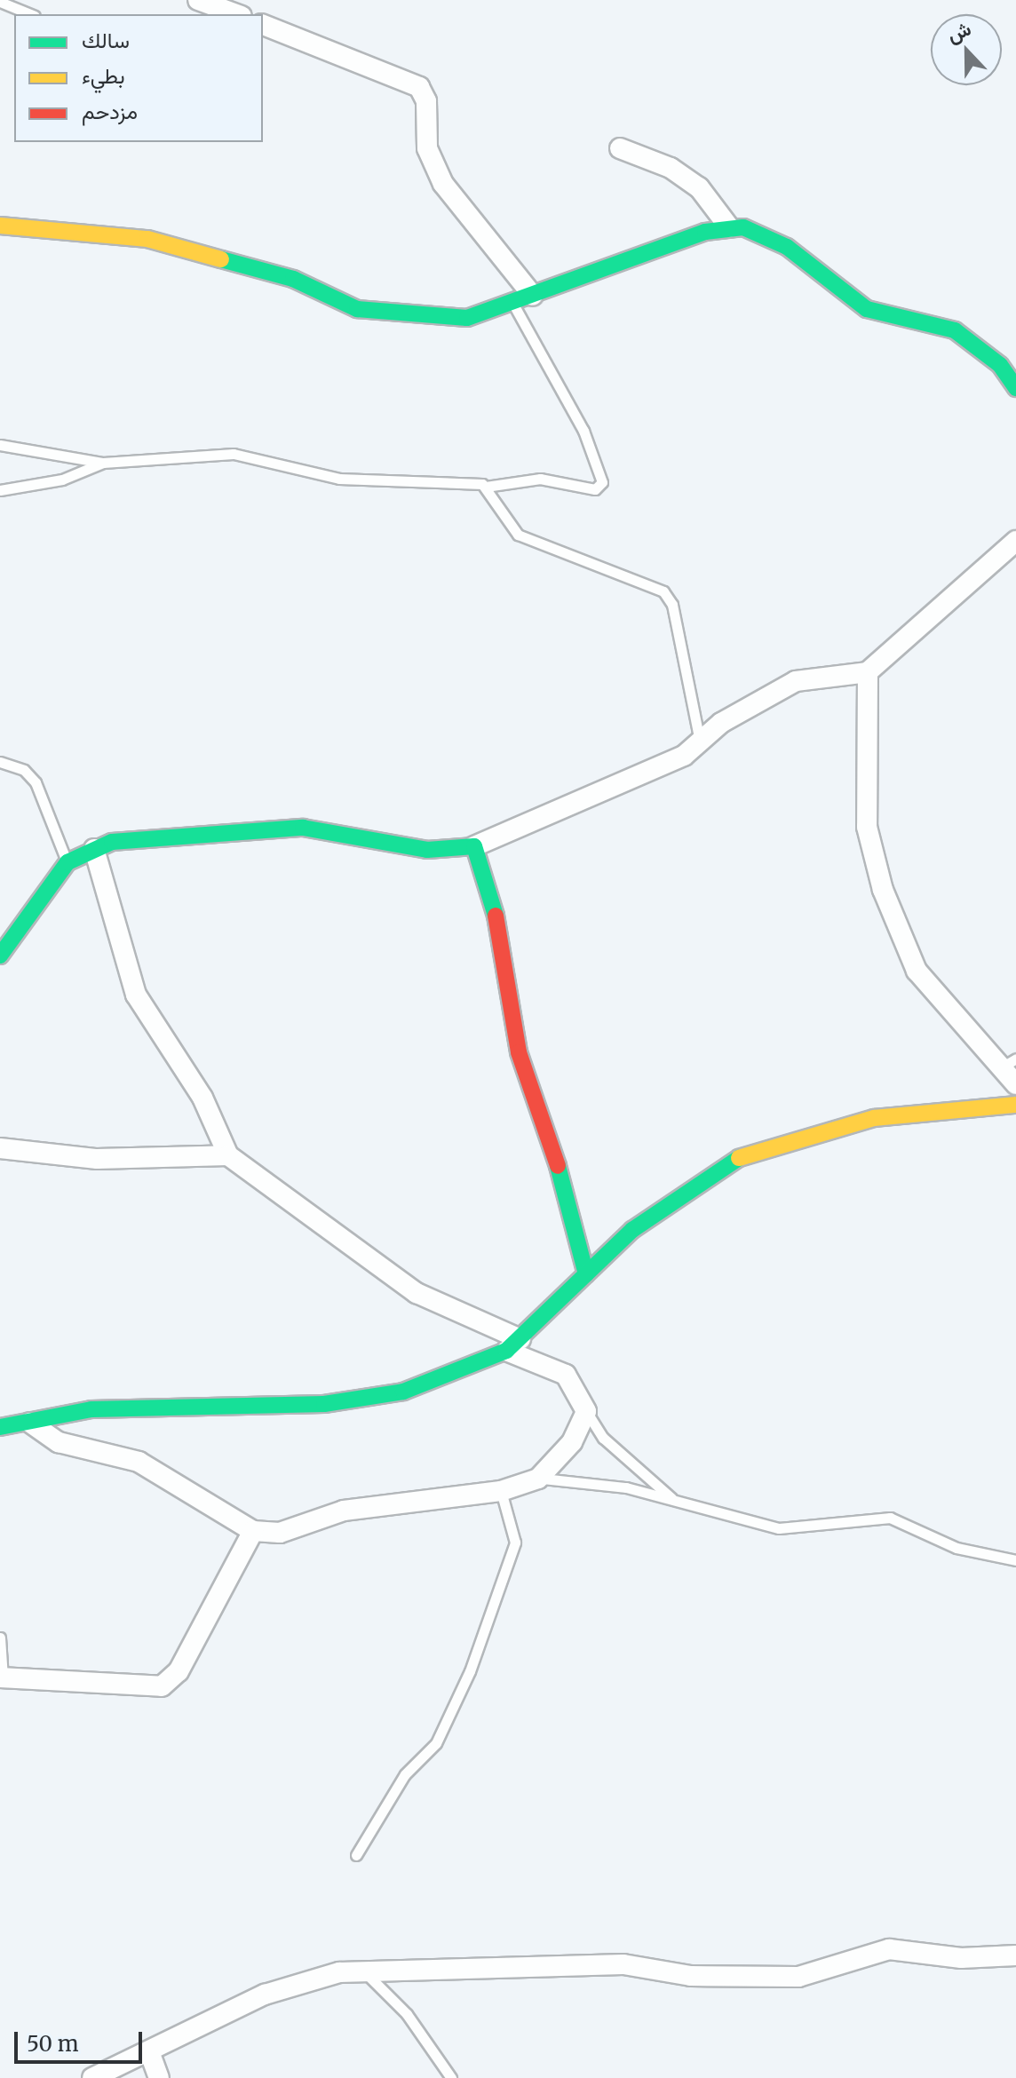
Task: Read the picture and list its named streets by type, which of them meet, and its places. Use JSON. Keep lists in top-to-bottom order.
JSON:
{
  "legend": ["سالك", "بطيء", "مزدحم"],
  "scale_bar": "50 m",
  "north": "top"
}
